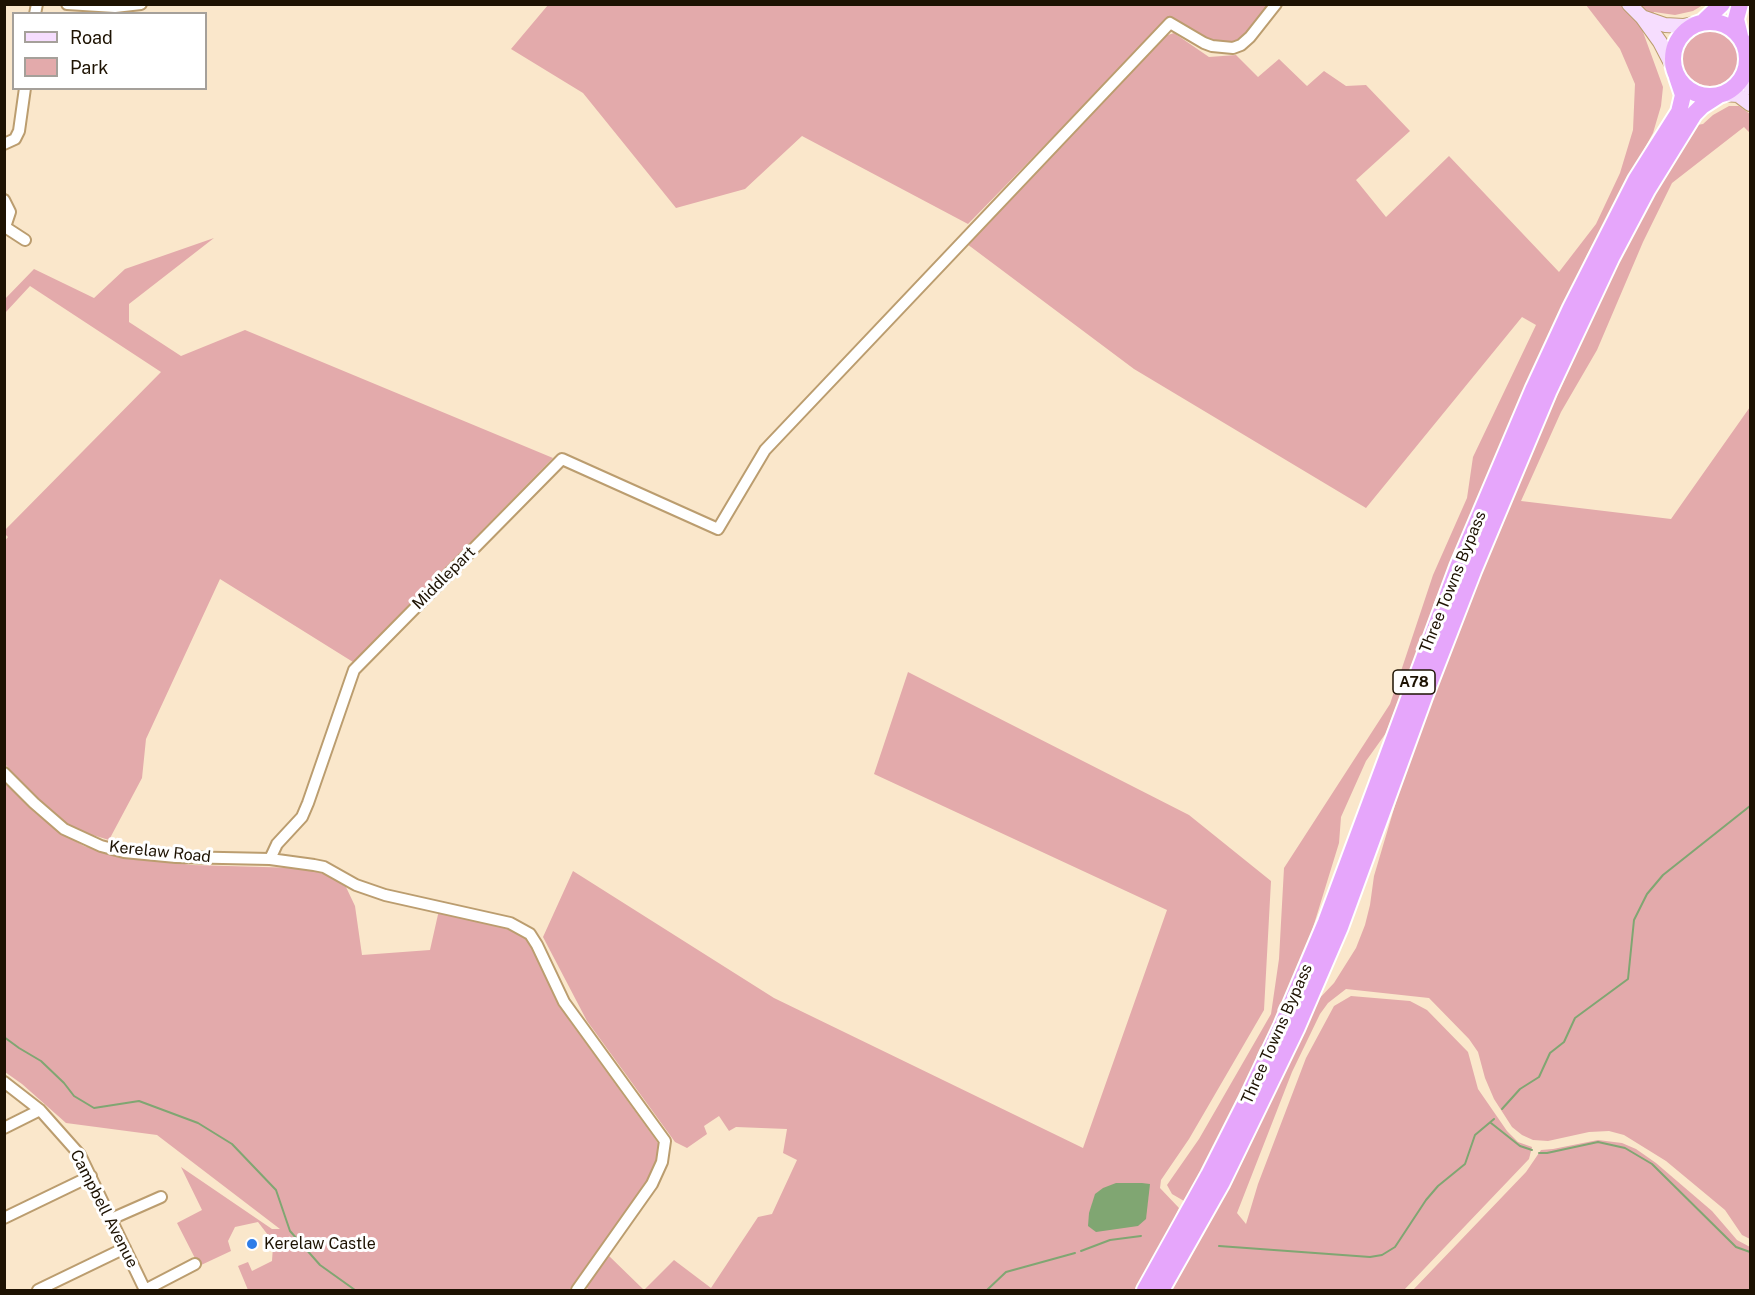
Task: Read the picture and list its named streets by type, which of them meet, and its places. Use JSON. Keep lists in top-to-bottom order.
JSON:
{
  "streets": {
    "highway": ["Three Towns Bypass", "A78"],
    "street": ["Middlepart", "Kerelaw Road", "Campbell Avenue"]
  },
  "crossings": [
    ["Middlepart", "Kerelaw Road"]
  ],
  "places": ["Kerelaw Castle"],
  "legend": ["Road", "Park"]
}
